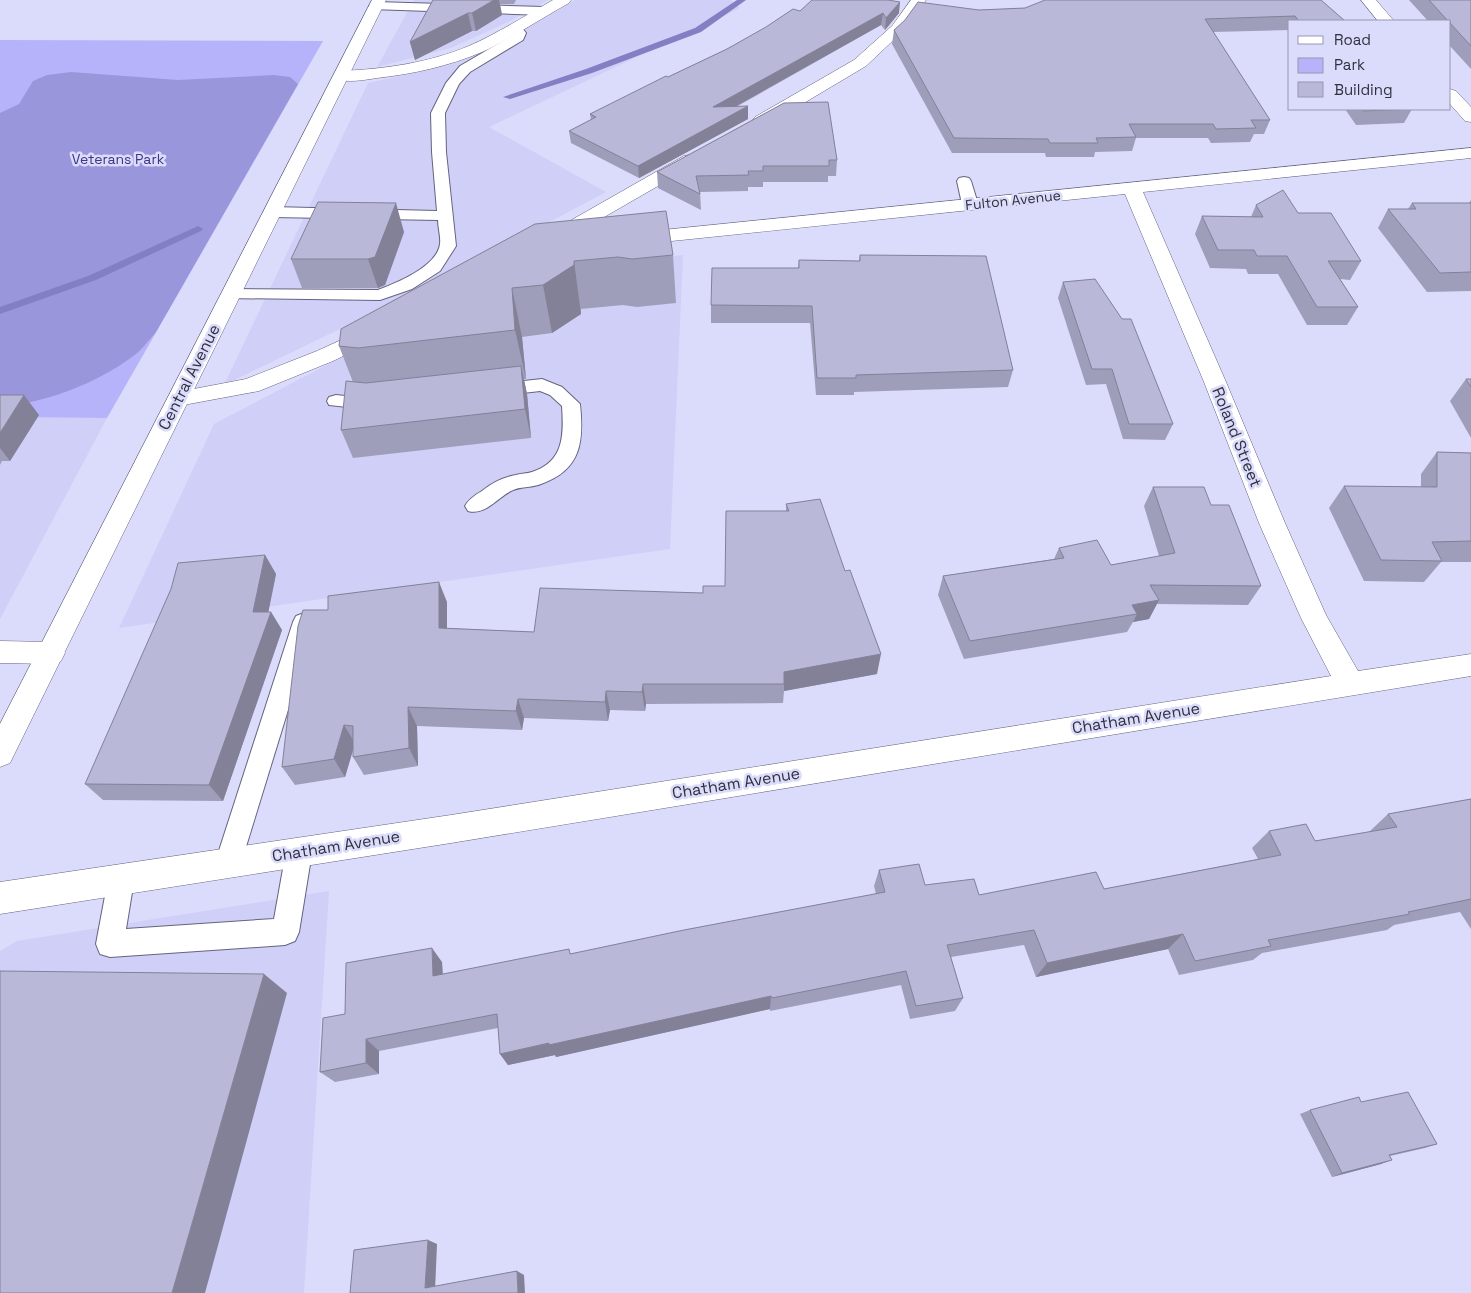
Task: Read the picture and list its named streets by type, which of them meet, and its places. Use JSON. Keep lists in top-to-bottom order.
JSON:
{
  "streets": {
    "street": [
      "Fulton Avenue",
      "Central Avenue",
      "Roland Street",
      "Chatham Avenue"
    ]
  },
  "crossings": [
    ["Fulton Avenue", "Roland Street"],
    ["Roland Street", "Chatham Avenue"]
  ],
  "parks": ["Veterans Park"],
  "legend": ["Road", "Park", "Building"]
}
